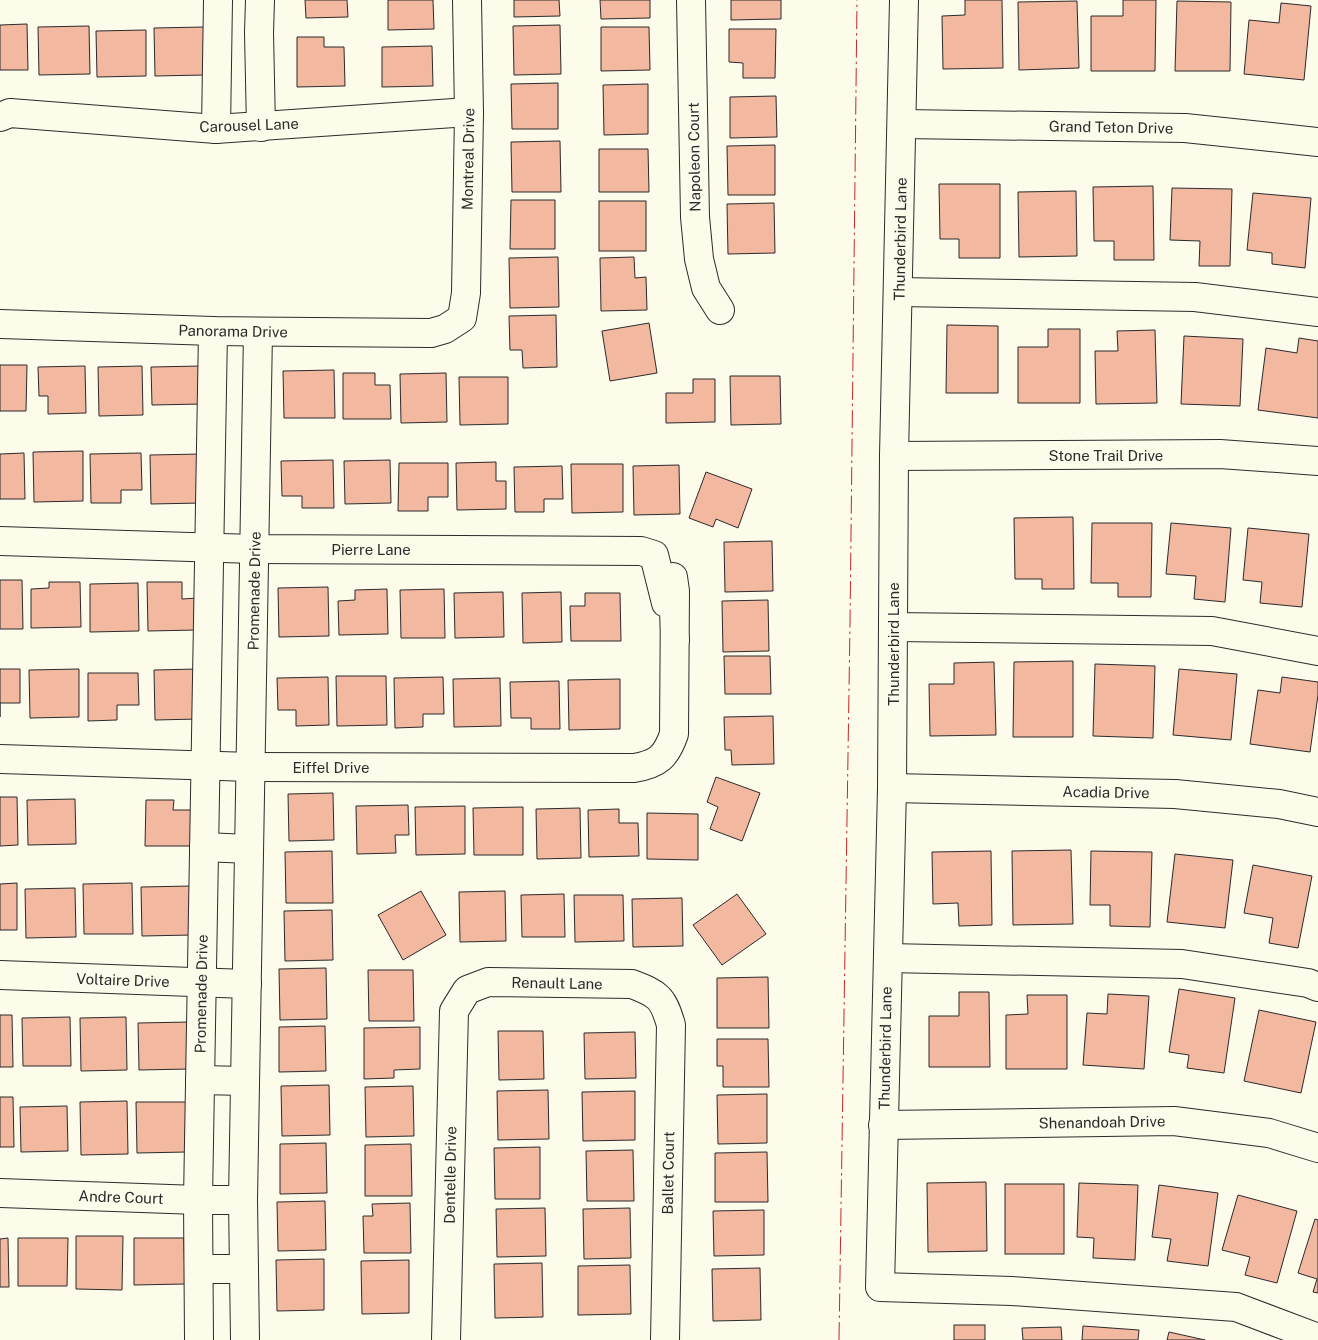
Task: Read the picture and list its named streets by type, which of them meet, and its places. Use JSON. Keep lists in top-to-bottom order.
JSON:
{
  "streets": {
    "street": [
      "Carousel Lane",
      "Grand Teton Drive",
      "Napoleon Court",
      "Montreal Drive",
      "Thunderbird Lane",
      "Panorama Drive",
      "Stone Trail Drive",
      "Pierre Lane",
      "Promenade Drive",
      "Eiffel Drive",
      "Acadia Drive",
      "Voltaire Drive",
      "Renault Lane",
      "Shenandoah Drive",
      "Ballet Court",
      "Dentelle Drive",
      "Andre Court"
    ]
  },
  "crossings": [
    ["Carousel Lane", "Montreal Drive"],
    ["Grand Teton Drive", "Thunderbird Lane"],
    ["Montreal Drive", "Panorama Drive"],
    ["Thunderbird Lane", "Stone Trail Drive"],
    ["Thunderbird Lane", "Acadia Drive"],
    ["Thunderbird Lane", "Shenandoah Drive"],
    ["Panorama Drive", "Promenade Drive"],
    ["Pierre Lane", "Promenade Drive"],
    ["Pierre Lane", "Eiffel Drive"],
    ["Promenade Drive", "Eiffel Drive"],
    ["Promenade Drive", "Voltaire Drive"],
    ["Promenade Drive", "Andre Court"],
    ["Renault Lane", "Ballet Court"],
    ["Renault Lane", "Dentelle Drive"]
  ]
}
